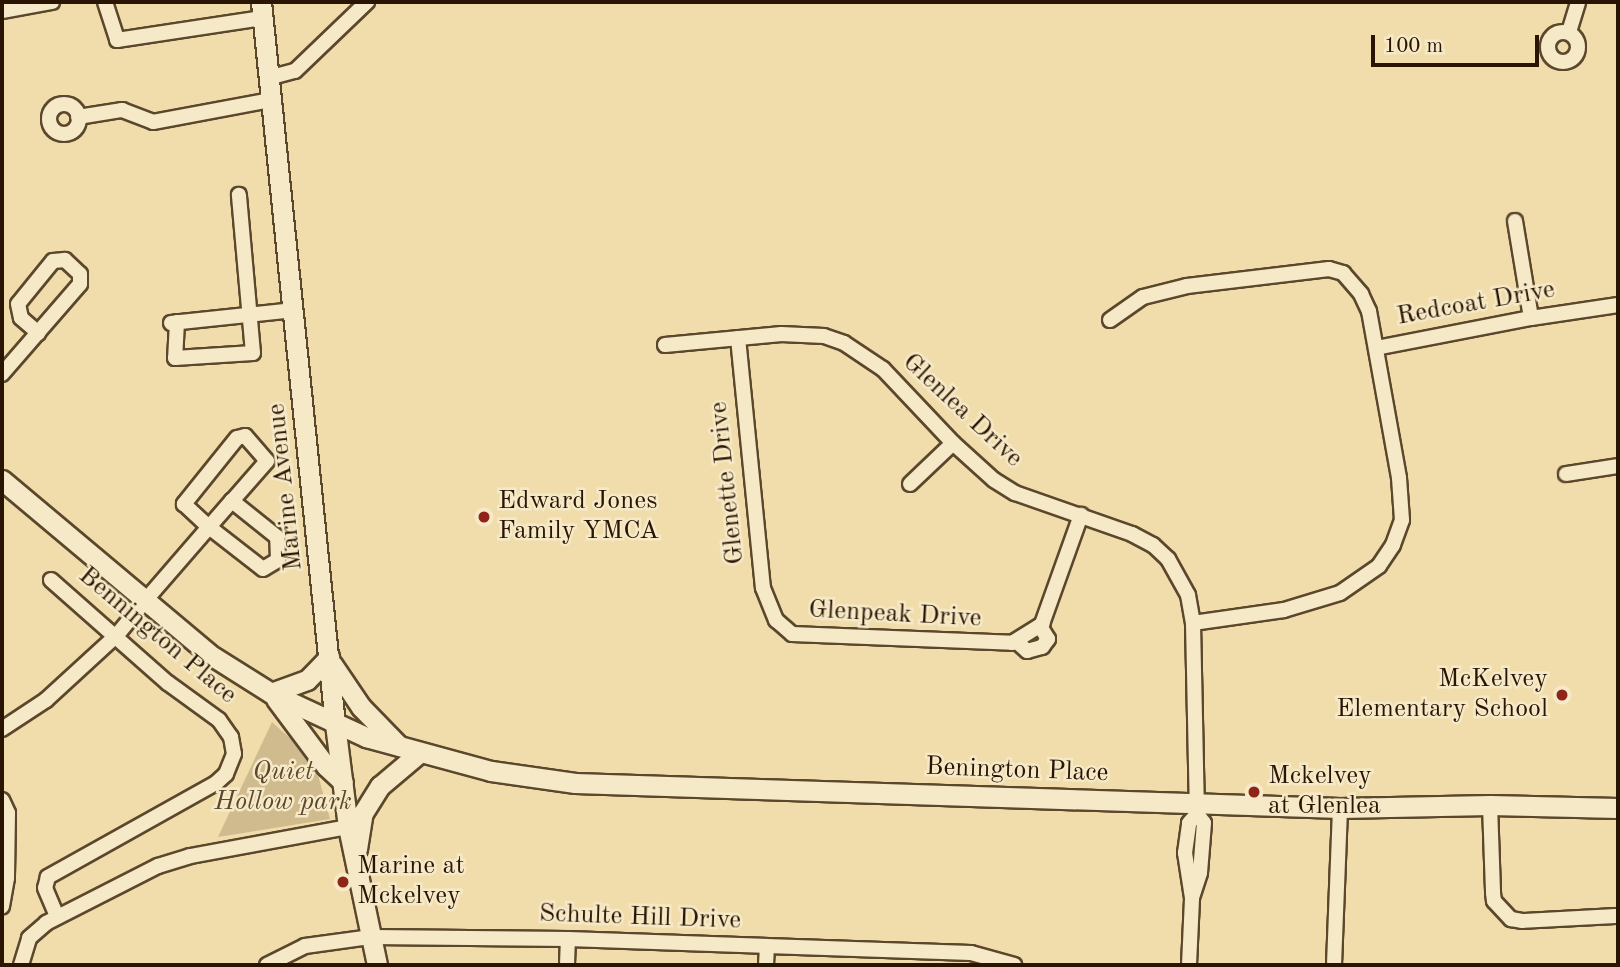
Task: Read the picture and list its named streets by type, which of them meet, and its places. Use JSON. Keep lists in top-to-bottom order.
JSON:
{
  "streets": {
    "main road": ["Marine Avenue", "Bennington Place", "Benington Place"],
    "street": [
      "Redcoat Drive",
      "Glenlea Drive",
      "Glenette Drive",
      "Glenpeak Drive",
      "Schulte Hill Drive"
    ]
  },
  "crossings": [
    ["Glenlea Drive", "Glenette Drive"],
    ["Glenlea Drive", "Glenpeak Drive"],
    ["Glenlea Drive", "Benington Place"],
    ["Glenette Drive", "Glenpeak Drive"],
    ["Marine Avenue", "Bennington Place"],
    ["Marine Avenue", "Schulte Hill Drive"],
    ["Bennington Place", "Benington Place"]
  ],
  "parks": ["Quiet Hollow park"],
  "places": [
    "Edward Jones Family YMCA",
    "McKelvey Elementary School",
    "Mckelvey at Glenlea",
    "Marine at Mckelvey"
  ],
  "scale_bar": "100 m"
}
